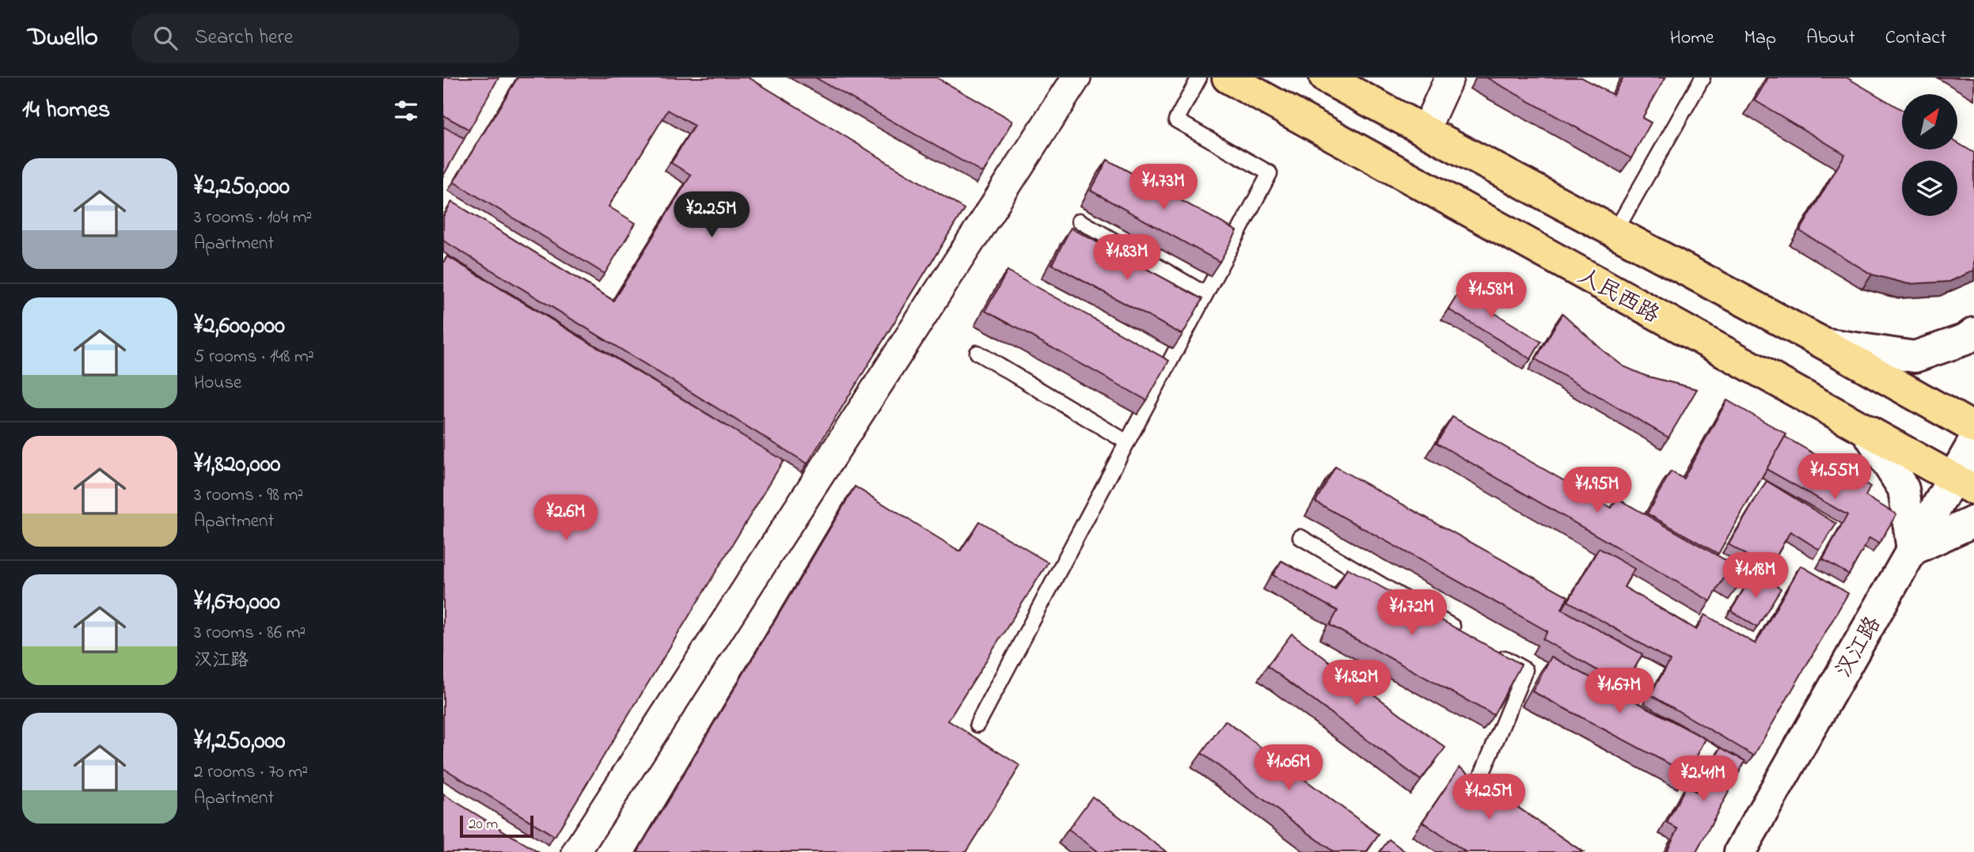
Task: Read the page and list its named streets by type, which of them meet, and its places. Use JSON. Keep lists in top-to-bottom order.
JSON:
{
  "streets": {
    "main road": ["人民西路", "汉江路"]
  },
  "crossings": [
    ["人民西路", "汉江路"]
  ],
  "scale_bar": "20 m",
  "north": "top right",
  "page": {
    "header": "Dwello",
    "search": "Search here",
    "nav": [
      "Home",
      "Map",
      "About",
      "Contact"
    ],
    "heading": "14 homes",
    "list": [
      {
        "name": "¥2,250,000",
        "note": "3 rooms · 104 m² · Apartment"
      },
      {
        "name": "¥2,600,000",
        "note": "5 rooms · 148 m² · House"
      },
      {
        "name": "¥1,820,000",
        "note": "3 rooms · 98 m² · Apartment"
      },
      {
        "name": "¥1,670,000",
        "note": "3 rooms · 86 m² · 汉江路"
      },
      {
        "name": "¥1,250,000",
        "note": "2 rooms · 70 m² · Apartment"
      }
    ],
    "price": [
      "¥1.73M",
      "¥2.25M",
      "¥1.83M",
      "¥1.58M",
      "¥1.55M",
      "¥1.95M",
      "¥2.6M",
      "¥1.18M",
      "¥1.72M",
      "¥1.82M",
      "¥1.67M",
      "¥1.06M",
      "¥2.41M",
      "¥1.25M"
    ],
    "scale": "20 m"
  }
}
